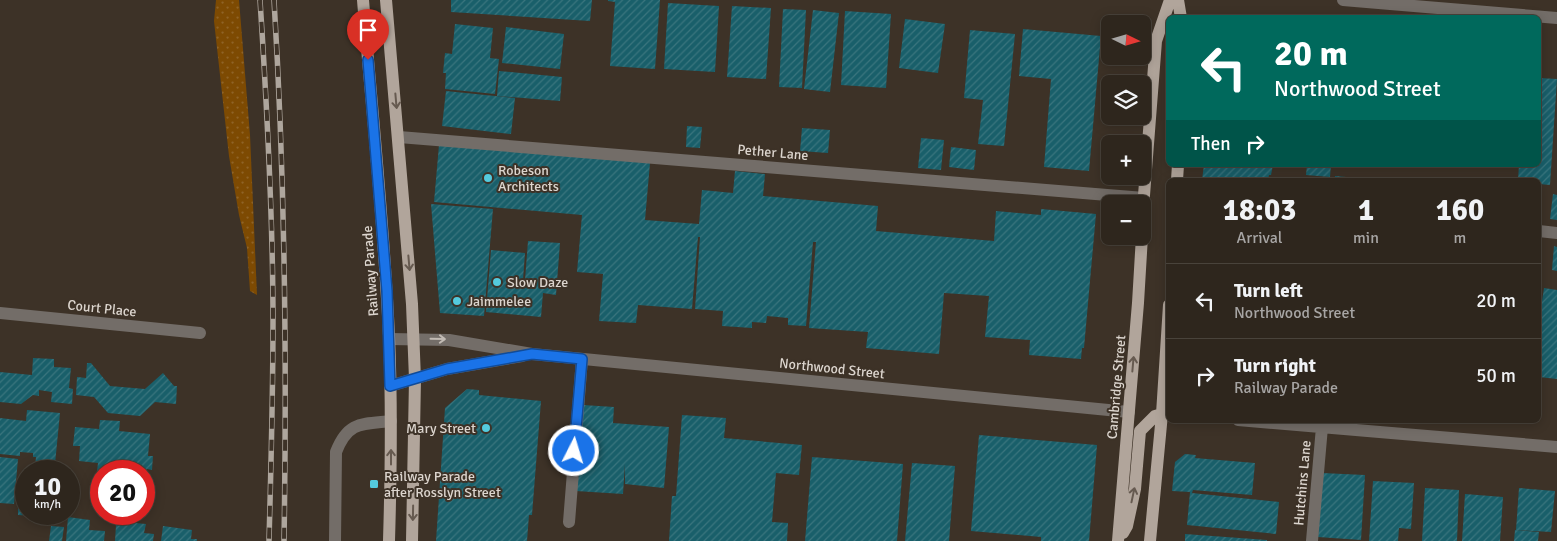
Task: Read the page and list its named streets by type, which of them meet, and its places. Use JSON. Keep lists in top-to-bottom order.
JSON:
{
  "streets": {
    "main road": ["Railway Parade", "Cambridge Street"],
    "street": [
      "Pether Lane",
      "Court Place",
      "Northwood Street",
      "Hutchins Lane"
    ]
  },
  "crossings": [
    ["Railway Parade", "Northwood Street"],
    ["Northwood Street", "Cambridge Street"]
  ],
  "one_way": ["Cambridge Street"],
  "places": {
    "other": [
      "Robeson Architects",
      "Slow Daze",
      "Jaimmelee",
      "Mary Street"
    ],
    "transit": ["Railway Parade after Rosslyn Street"]
  },
  "north": "right",
  "page": {
    "map_buttons": ["+", "−"],
    "turn": ["20 m", "Northwood Street"],
    "then": "Then",
    "eta": [
      "18:03",
      "Arrival",
      "1",
      "min",
      "160",
      "m"
    ],
    "list": [
      {
        "name": "Turn left",
        "note": "Northwood Street",
        "value": "20 m"
      },
      {
        "name": "Turn right",
        "note": "Railway Parade",
        "value": "50 m"
      }
    ],
    "speed": "10 km/h",
    "limit": "20"
  }
}
